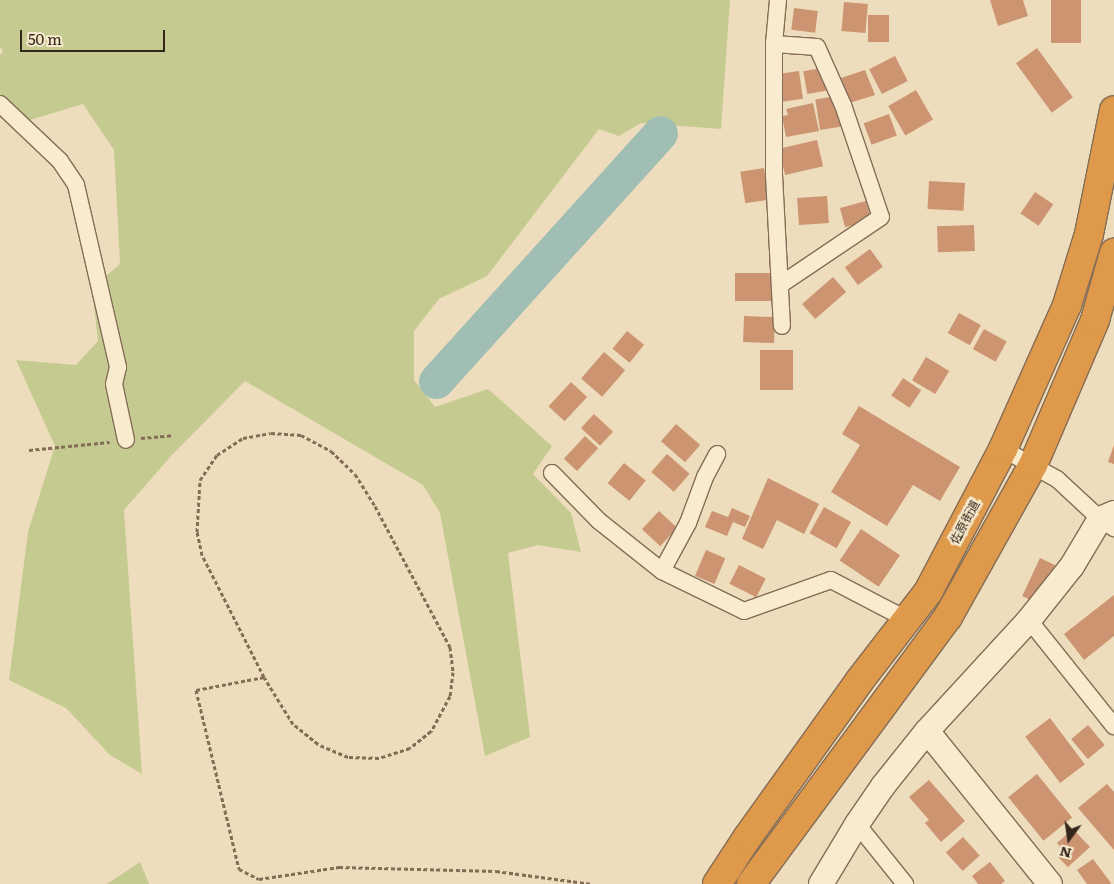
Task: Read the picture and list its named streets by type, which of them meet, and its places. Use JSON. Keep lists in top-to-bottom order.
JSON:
{
  "streets": {
    "highway": ["佐原街道"]
  },
  "scale_bar": "50 m",
  "north": "bottom"
}
